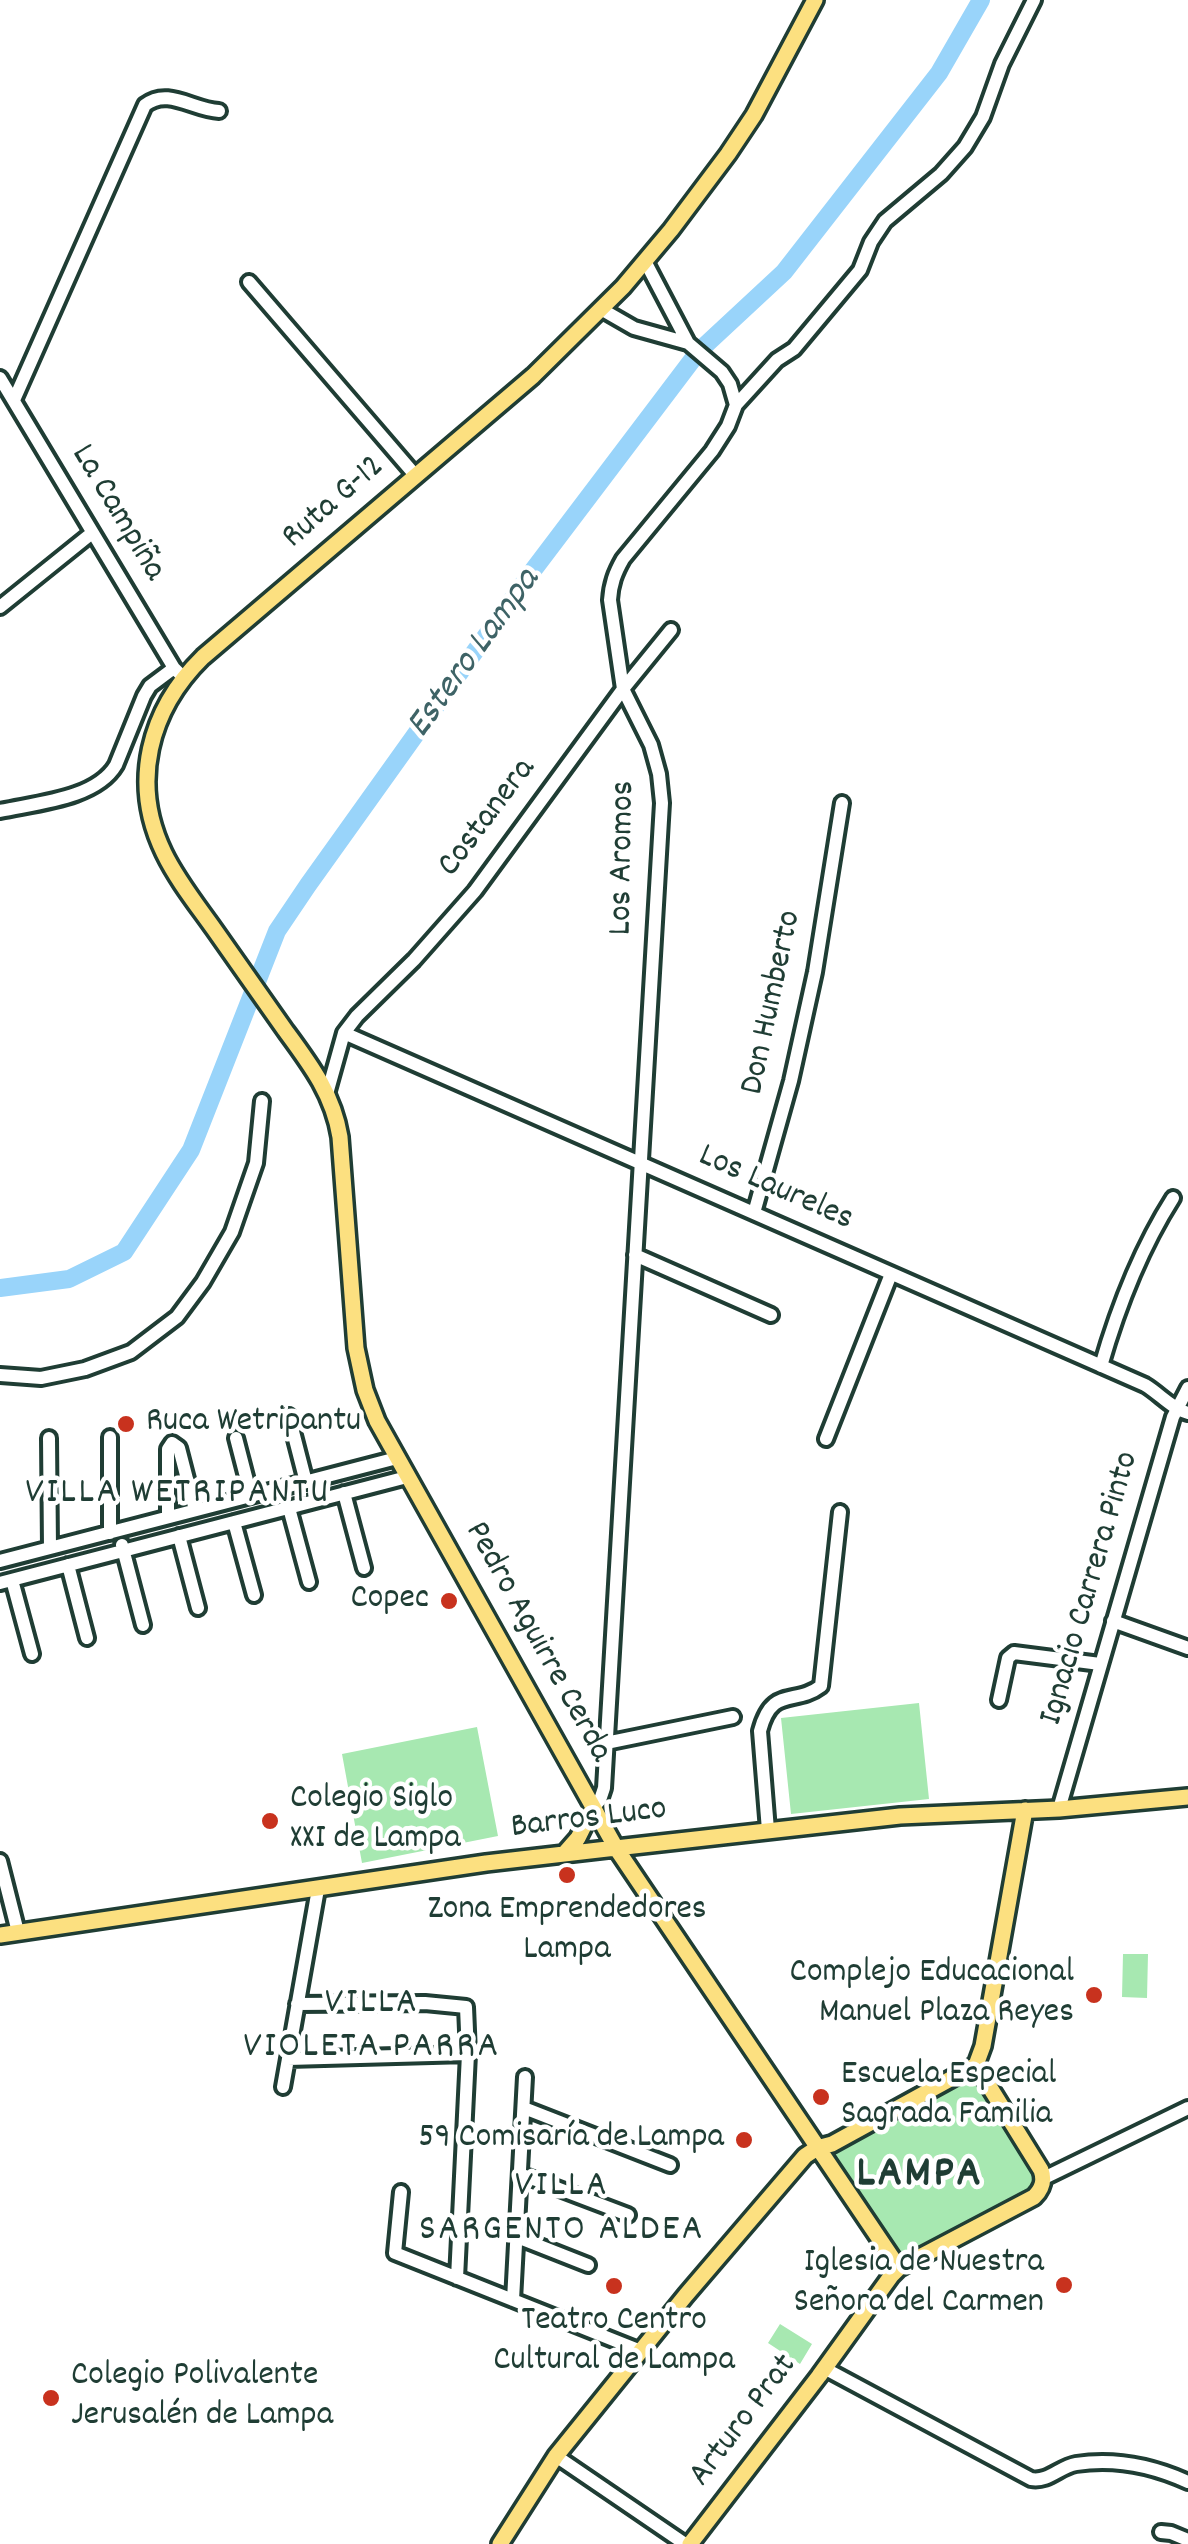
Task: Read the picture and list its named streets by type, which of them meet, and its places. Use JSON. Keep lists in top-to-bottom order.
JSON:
{
  "streets": {
    "main road": [
      "Ruta G-12",
      "Pedro Aguirre Cerda",
      "Barros Luco",
      "Arturo Prat"
    ],
    "street": [
      "La Campiña",
      "Costanera",
      "Los Aromos",
      "Don Humberto",
      "Los Laureles",
      "Ignacio Carrera Pinto"
    ]
  },
  "crossings": [
    ["Ruta G-12", "La Campiña"],
    ["Ruta G-12", "Pedro Aguirre Cerda"],
    ["Costanera", "Los Aromos"],
    ["Costanera", "Los Laureles"],
    ["Los Aromos", "Los Laureles"],
    ["Los Aromos", "Pedro Aguirre Cerda"],
    ["Don Humberto", "Los Laureles"],
    ["Los Laureles", "Ignacio Carrera Pinto"],
    ["Ignacio Carrera Pinto", "Barros Luco"],
    ["Pedro Aguirre Cerda", "Barros Luco"],
    ["Pedro Aguirre Cerda", "Arturo Prat"]
  ],
  "districts": [
    "VILLA WETRIPANTU",
    "VILLA VIOLETA PARRA",
    "LAMPA",
    "VILLA SARGENTO ALDEA"
  ],
  "water": ["Estero Lampa"],
  "places": [
    "Ruca Wetripantu",
    "Copec",
    "Colegio Siglo XXI de Lampa",
    "Zona Emprendedores Lampa",
    "Complejo Educacional Manuel Plaza Reyes",
    "Escuela Especial Sagrada Familia",
    "59 Comisaría de Lampa",
    "Iglesia de Nuestra Señora del Carmen",
    "Teatro Centro Cultural de Lampa",
    "Colegio Polivalente Jerusalén de Lampa"
  ]
}
